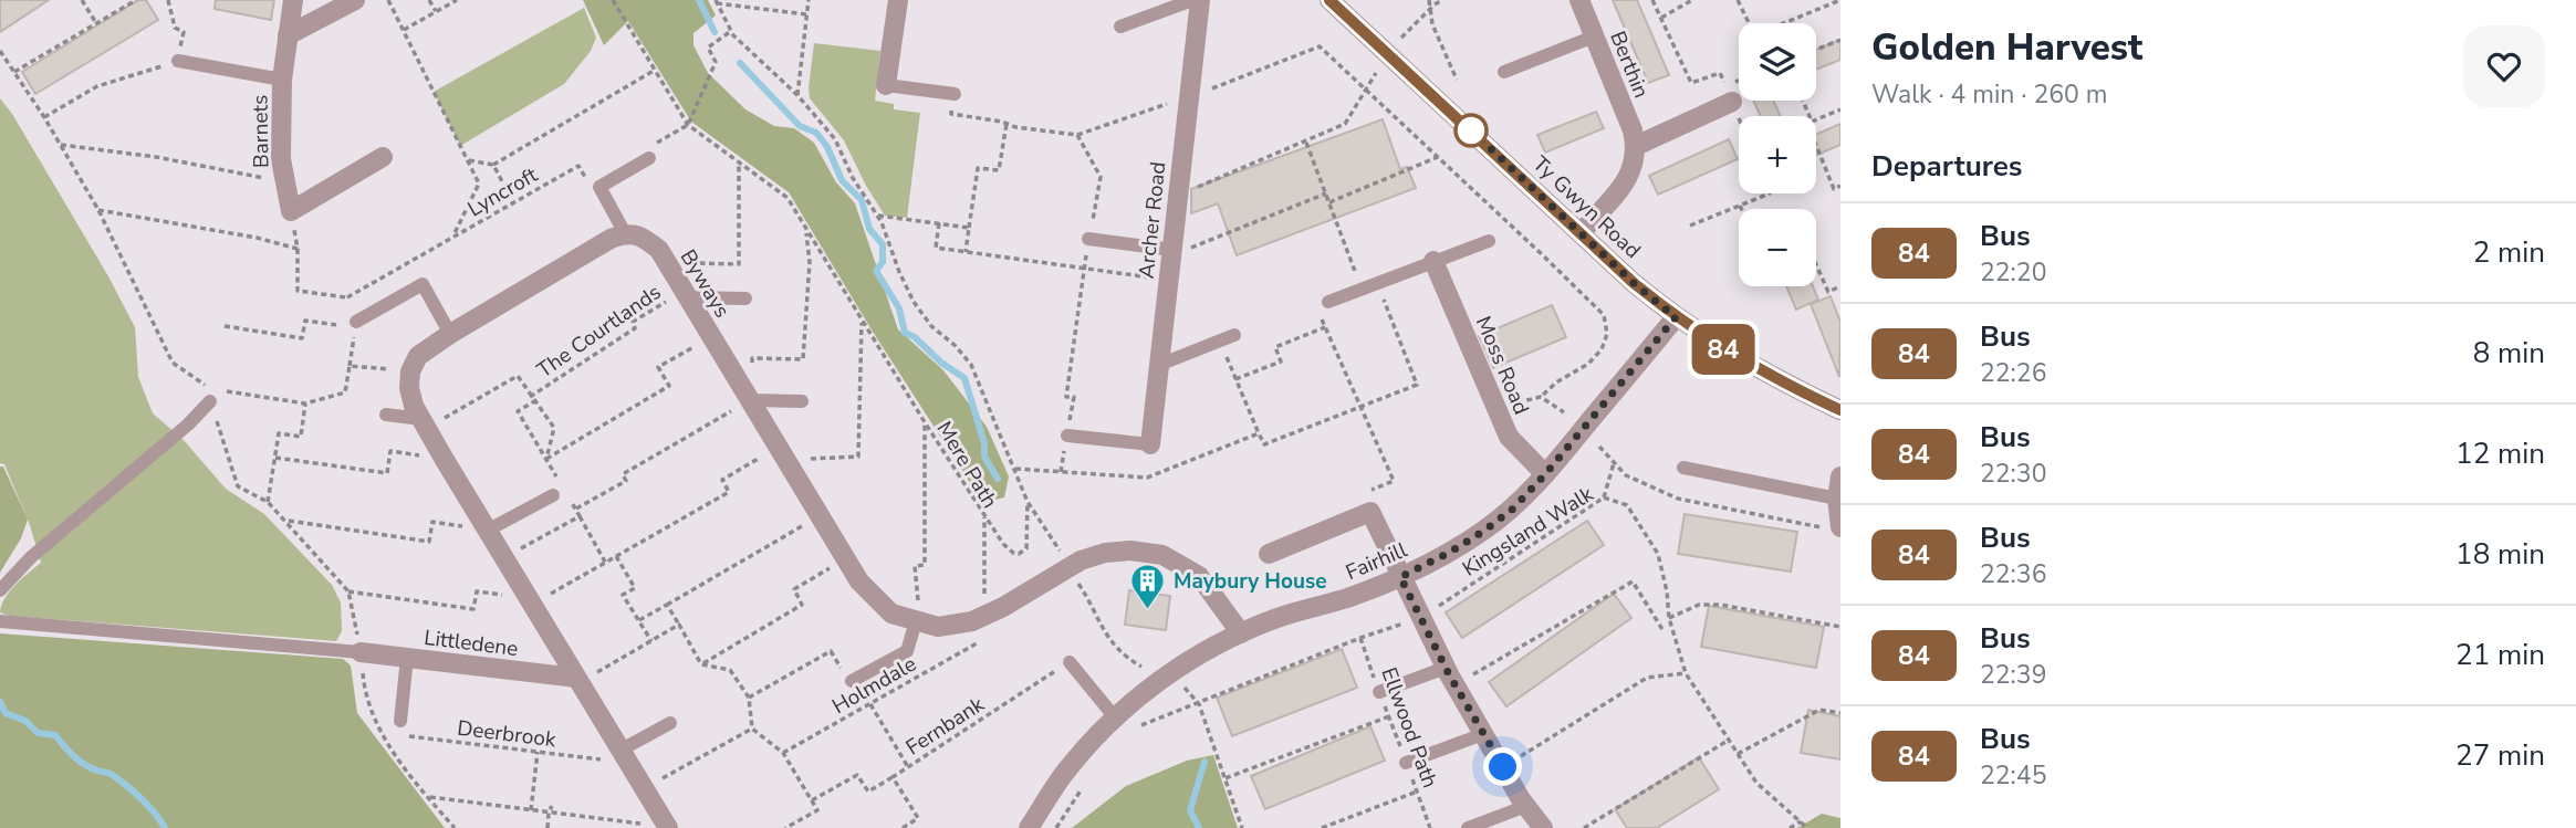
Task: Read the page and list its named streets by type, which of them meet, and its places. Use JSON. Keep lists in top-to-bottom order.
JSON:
{
  "streets": {
    "street": [
      "Berthin",
      "Barnets",
      "Ty Gwyn Road",
      "Archer Road",
      "Byways",
      "Moss Road",
      "Fairhill",
      "Littledene"
    ],
    "path": [
      "Lyncroft",
      "The Courtlands",
      "Mere Path",
      "Kingsland Walk",
      "Holmdale",
      "Fernbank",
      "Ellwood Path",
      "Deerbrook"
    ]
  },
  "crossings": [
    ["Ty Gwyn Road", "Fairhill"],
    ["Byways", "The Courtlands"],
    ["Byways", "Mere Path"],
    ["Byways", "Fairhill"],
    ["Moss Road", "Fairhill"],
    ["Kingsland Walk", "Ellwood Path"]
  ],
  "places": {
    "building": ["Maybury House"]
  },
  "lines": ["bus line 84"],
  "page": {
    "on_map": "84",
    "heading": [
      ["Golden Harvest", "Walk · 4 min · 260 m"],
      "Departures"
    ],
    "map_buttons": ["+", "−"],
    "list": [
      {
        "mark": "84",
        "name": "Bus",
        "note": "22:20",
        "value": "2 min"
      },
      {
        "mark": "84",
        "name": "Bus",
        "note": "22:26",
        "value": "8 min"
      },
      {
        "mark": "84",
        "name": "Bus",
        "note": "22:30",
        "value": "12 min"
      },
      {
        "mark": "84",
        "name": "Bus",
        "note": "22:36",
        "value": "18 min"
      },
      {
        "mark": "84",
        "name": "Bus",
        "note": "22:39",
        "value": "21 min"
      },
      {
        "mark": "84",
        "name": "Bus",
        "note": "22:45",
        "value": "27 min"
      }
    ]
  }
}
